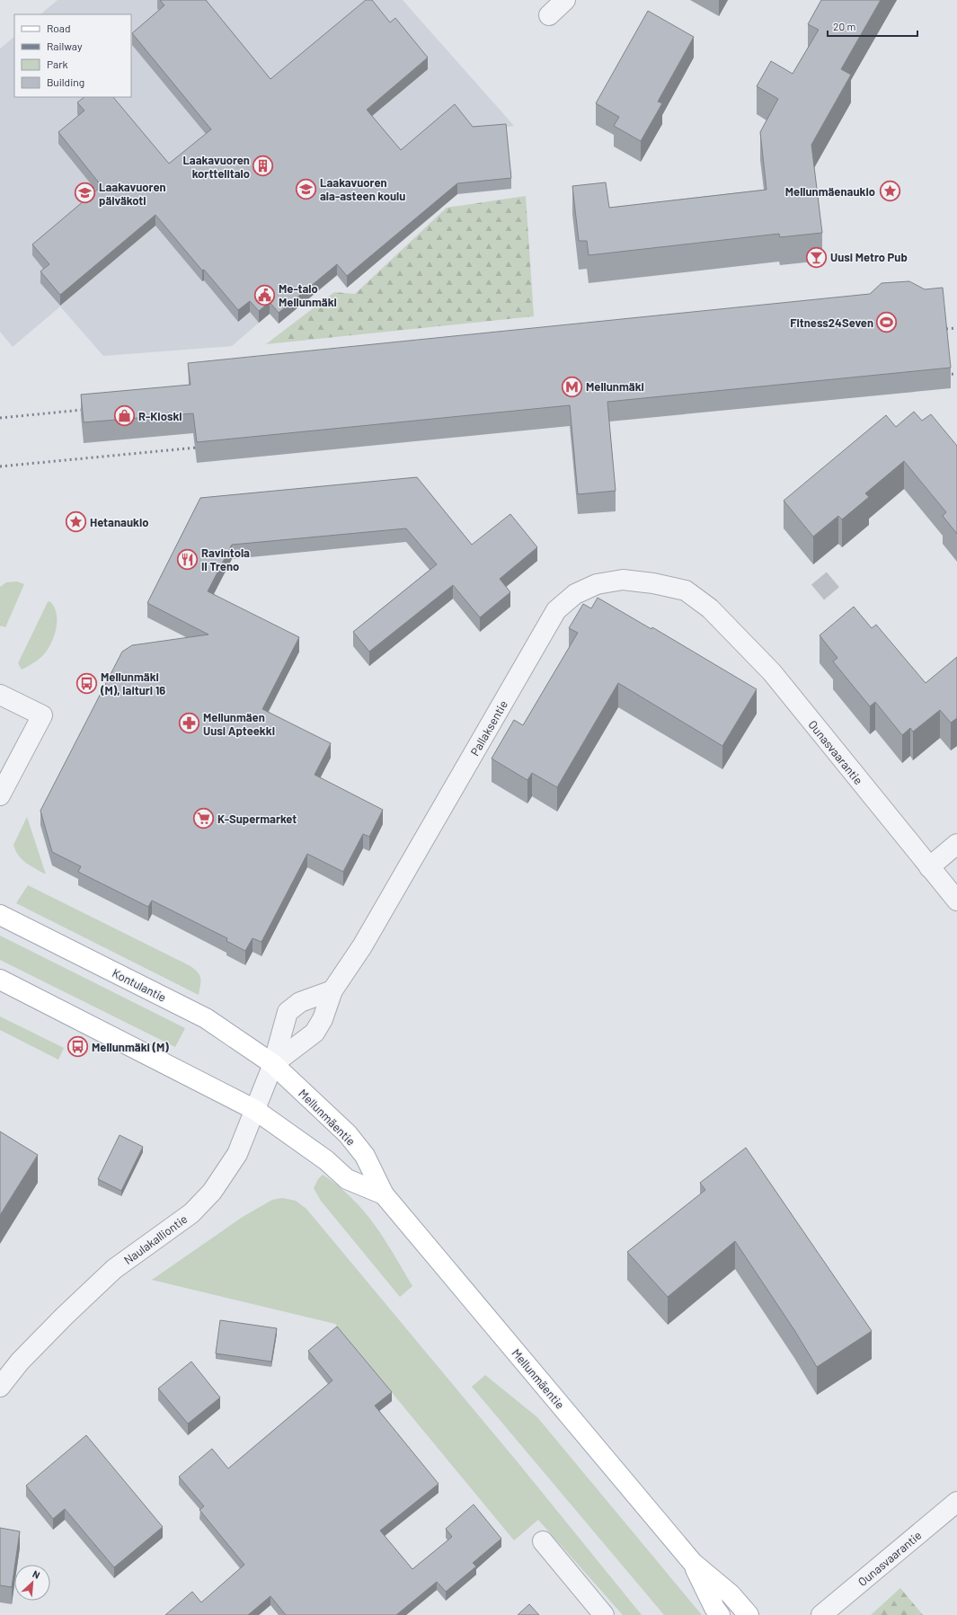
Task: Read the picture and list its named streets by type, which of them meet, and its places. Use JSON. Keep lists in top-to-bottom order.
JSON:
{
  "streets": {
    "main road": ["Kontulantie", "Mellunmäentie"],
    "street": ["Pallaksentie", "Ounasvaarantie", "Naulakalliontie"]
  },
  "crossings": [
    ["Pallaksentie", "Ounasvaarantie"],
    ["Pallaksentie", "Kontulantie"],
    ["Pallaksentie", "Mellunmäentie"],
    ["Pallaksentie", "Naulakalliontie"],
    ["Kontulantie", "Mellunmäentie"],
    ["Kontulantie", "Naulakalliontie"],
    ["Mellunmäentie", "Naulakalliontie"]
  ],
  "places": {
    "building": ["Laakavuoren korttelitalo"],
    "school or university": ["Laakavuoren ala-asteen koulu", "Laakavuoren päiväkoti"],
    "place": ["Mellunmäenaukio", "Hetanaukio"],
    "bar": ["Uusi Metro Pub"],
    "public building": ["Me-talo Mellunmäki"],
    "sports": ["Fitness24Seven"],
    "metro station": ["Mellunmäki"],
    "shop": ["R-Kioski"],
    "restaurant": ["Ravintola Il Treno"],
    "bus stop": ["Mellunmäki (M), laituri 16", "Mellunmäki (M)"],
    "pharmacy": ["Mellunmäen Uusi Apteekki"],
    "supermarket": ["K-Supermarket"]
  },
  "legend": [
    "Road",
    "Railway",
    "Park",
    "Building"
  ],
  "scale_bar": "20 m",
  "north": "top right"
}
